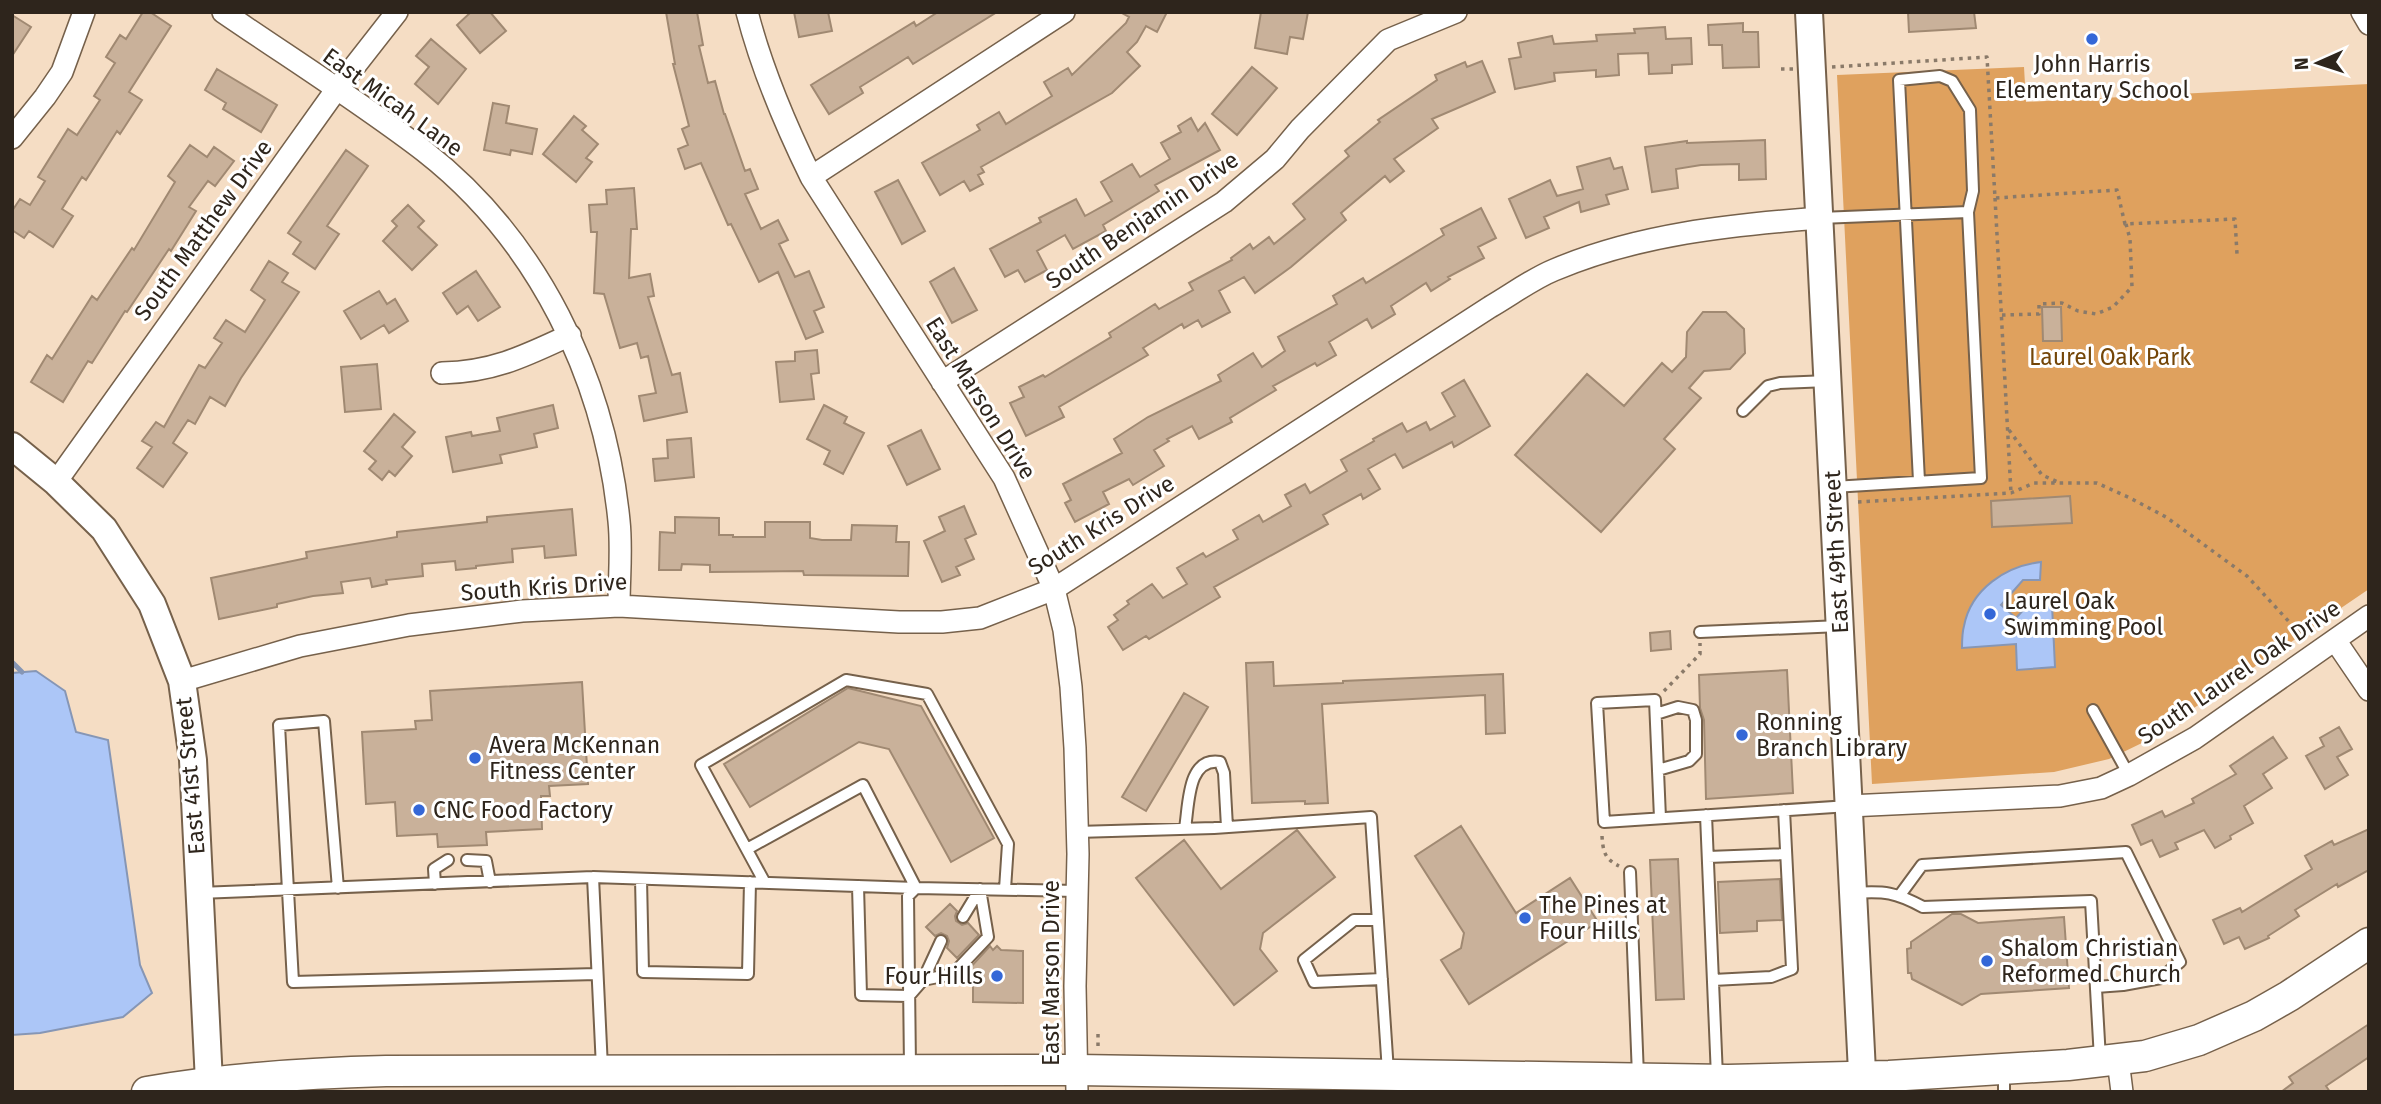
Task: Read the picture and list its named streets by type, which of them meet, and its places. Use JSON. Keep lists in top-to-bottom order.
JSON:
{
  "streets": {
    "street": [
      "East Micah Lane",
      "South Benjamin Drive",
      "South Matthew Drive",
      "East Marson Drive",
      "South Kris Drive",
      "East 49th Street",
      "South Laurel Oak Drive",
      "East 41st Street"
    ]
  },
  "crossings": [
    ["East Micah Lane", "South Matthew Drive"],
    ["East Micah Lane", "South Kris Drive"],
    ["South Benjamin Drive", "East Marson Drive"],
    ["South Matthew Drive", "East 41st Street"],
    ["East Marson Drive", "South Kris Drive"],
    ["South Kris Drive", "East 49th Street"],
    ["South Kris Drive", "East 41st Street"],
    ["East 49th Street", "South Laurel Oak Drive"]
  ],
  "parks": ["Laurel Oak Park"],
  "places": [
    "John Harris Elementary School",
    "Laurel Oak Swimming Pool",
    "Ronning Branch Library",
    "Avera McKennan Fitness Center",
    "CNC Food Factory",
    "The Pines at Four Hills",
    "Shalom Christian Reformed Church",
    "Four Hills"
  ],
  "north": "left"
}
